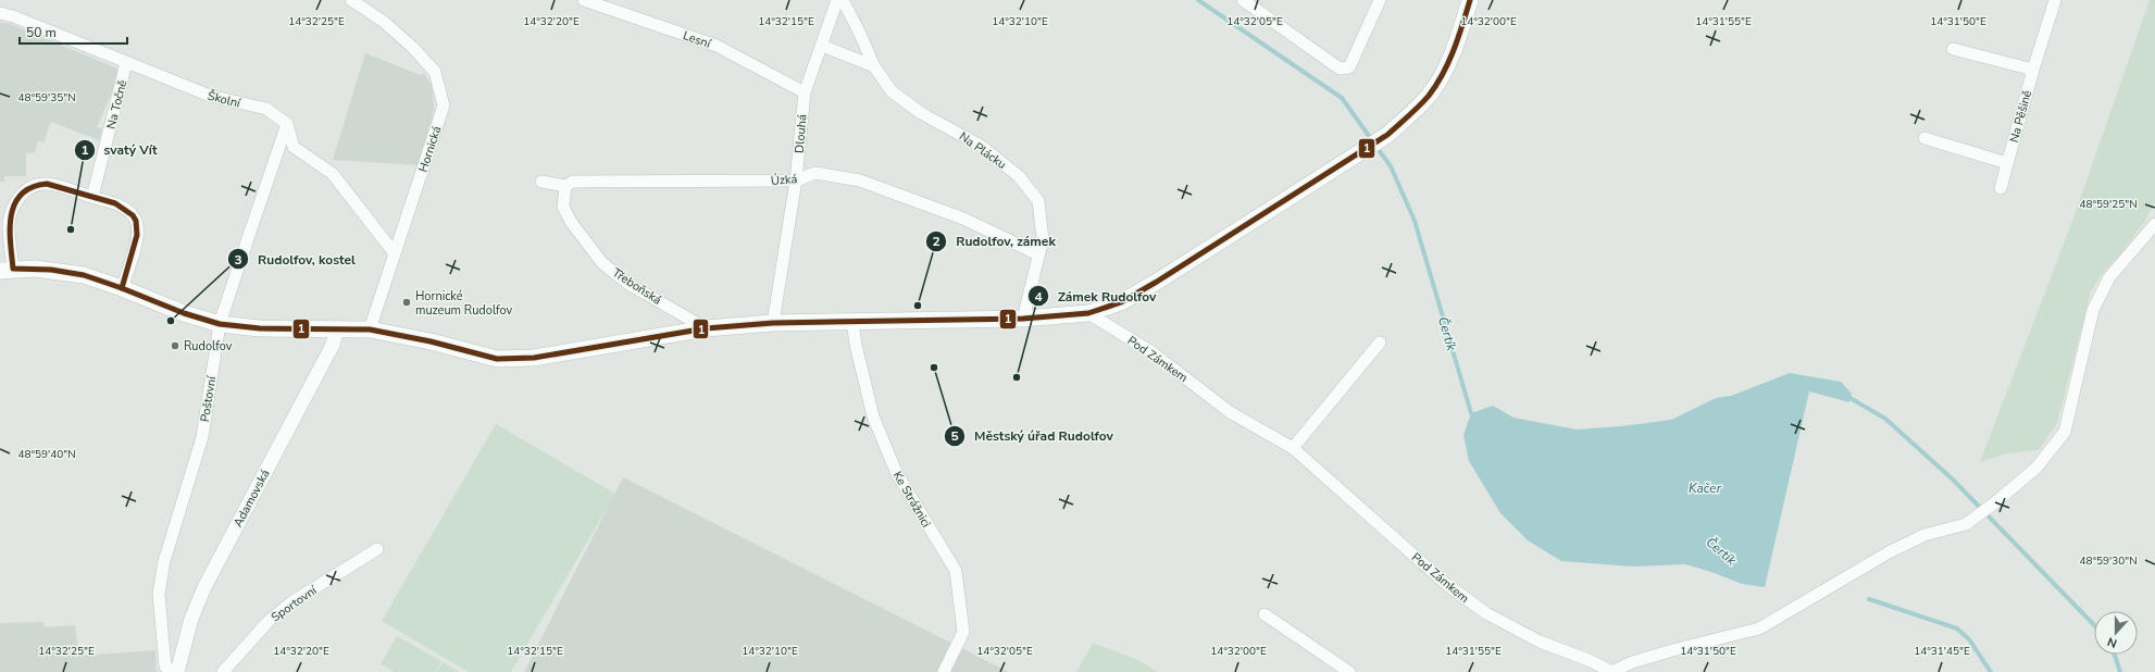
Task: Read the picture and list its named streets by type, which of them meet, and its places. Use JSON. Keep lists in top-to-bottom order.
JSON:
{
  "streets": {
    "street": [
      "Lesní",
      "Školní",
      "Na Točně",
      "Na Pěšině",
      "Dlouhá",
      "Hornická",
      "Na Plácku",
      "Úzká",
      "Třeboňská",
      "Pod Zámkem",
      "Poštovní",
      "Adamovská",
      "Ke Strážnici",
      "Sportovní"
    ]
  },
  "crossings": [
    ["Lesní", "Dlouhá"],
    ["Školní", "Na Točně"],
    ["Školní", "Poštovní"],
    ["Dlouhá", "Úzká"],
    ["Na Plácku", "Úzká"],
    ["Úzká", "Třeboňská"],
    ["Poštovní", "Adamovská"]
  ],
  "water": ["Čertík", "Kačer"],
  "places": [
    "svatý Vít",
    "Hornické muzeum Rudolfov",
    "Rudolfov, zámek",
    "Rudolfov, kostel",
    "Rudolfov",
    "Městský úřad Rudolfov",
    "Zámek Rudolfov"
  ],
  "lines": ["transit line 1"],
  "scale_bar": "50 m",
  "north": "bottom",
  "coordinates": [
    "14°32'25\"E",
    "14°32'20\"E",
    "14°32'15\"E",
    "14°32'10\"E",
    "14°32'05\"E",
    "14°32'00\"E",
    "14°31'55\"E",
    "14°31'50\"E",
    "48°59'35\"N",
    "48°59'25\"N",
    "48°59'40\"N",
    "48°59'30\"N",
    "14°31'45\"E"
  ]
}
